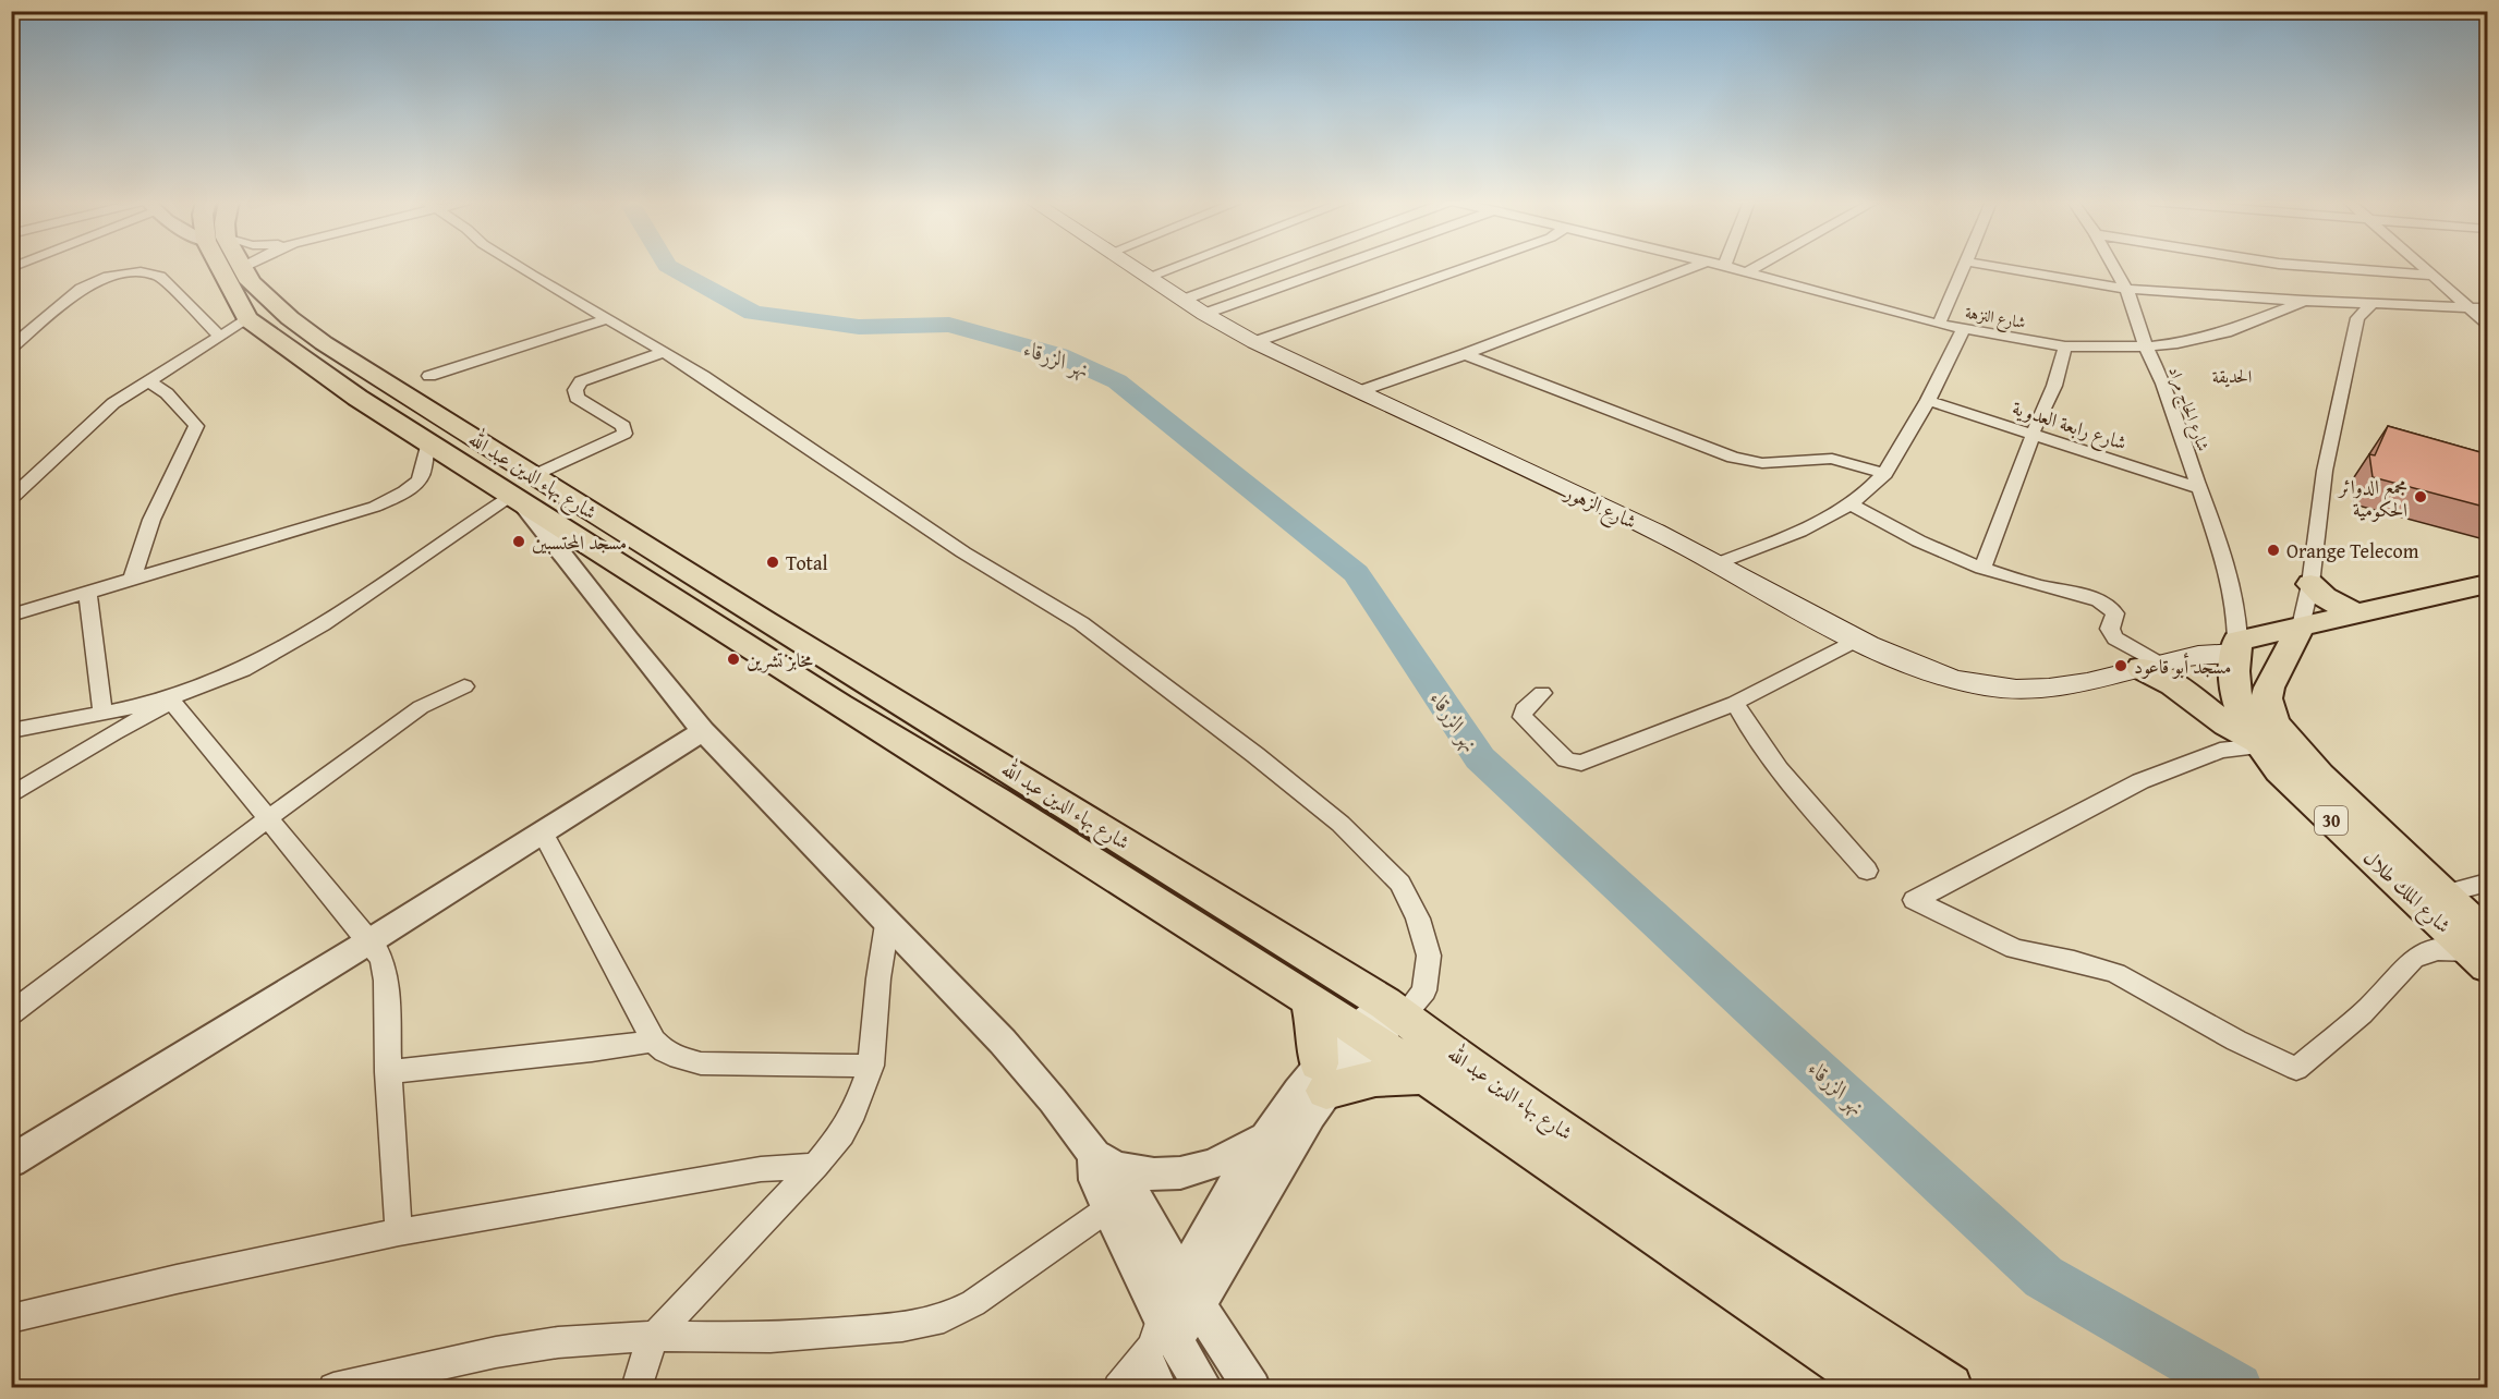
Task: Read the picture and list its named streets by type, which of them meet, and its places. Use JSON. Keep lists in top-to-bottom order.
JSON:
{
  "streets": {
    "main road": [
      "شارع بهاء الدين عبد الله",
      "شارع الزهور",
      "30",
      "شارع الملك طلال"
    ],
    "street": ["شارع النزهة", "شارع الحاج مراد", "شارع رابعة العدوية"]
  },
  "crossings": [
    ["شارع النزهة", "شارع الحاج مراد"],
    ["شارع الحاج مراد", "شارع رابعة العدوية"],
    ["شارع الحاج مراد", "شارع الزهور"],
    ["شارع الحاج مراد", "شارع الملك طلال"],
    ["شارع الزهور", "شارع الملك طلال"]
  ],
  "districts": ["الحديقة"],
  "water": ["نهر الزرقاء"],
  "places": [
    "مجمع الدوائر الحكومية",
    "مسجد المحتسبين",
    "Orange Telecom",
    "Total",
    "مخابز تشرين",
    "مسجد أبو قاعود"
  ]
}
